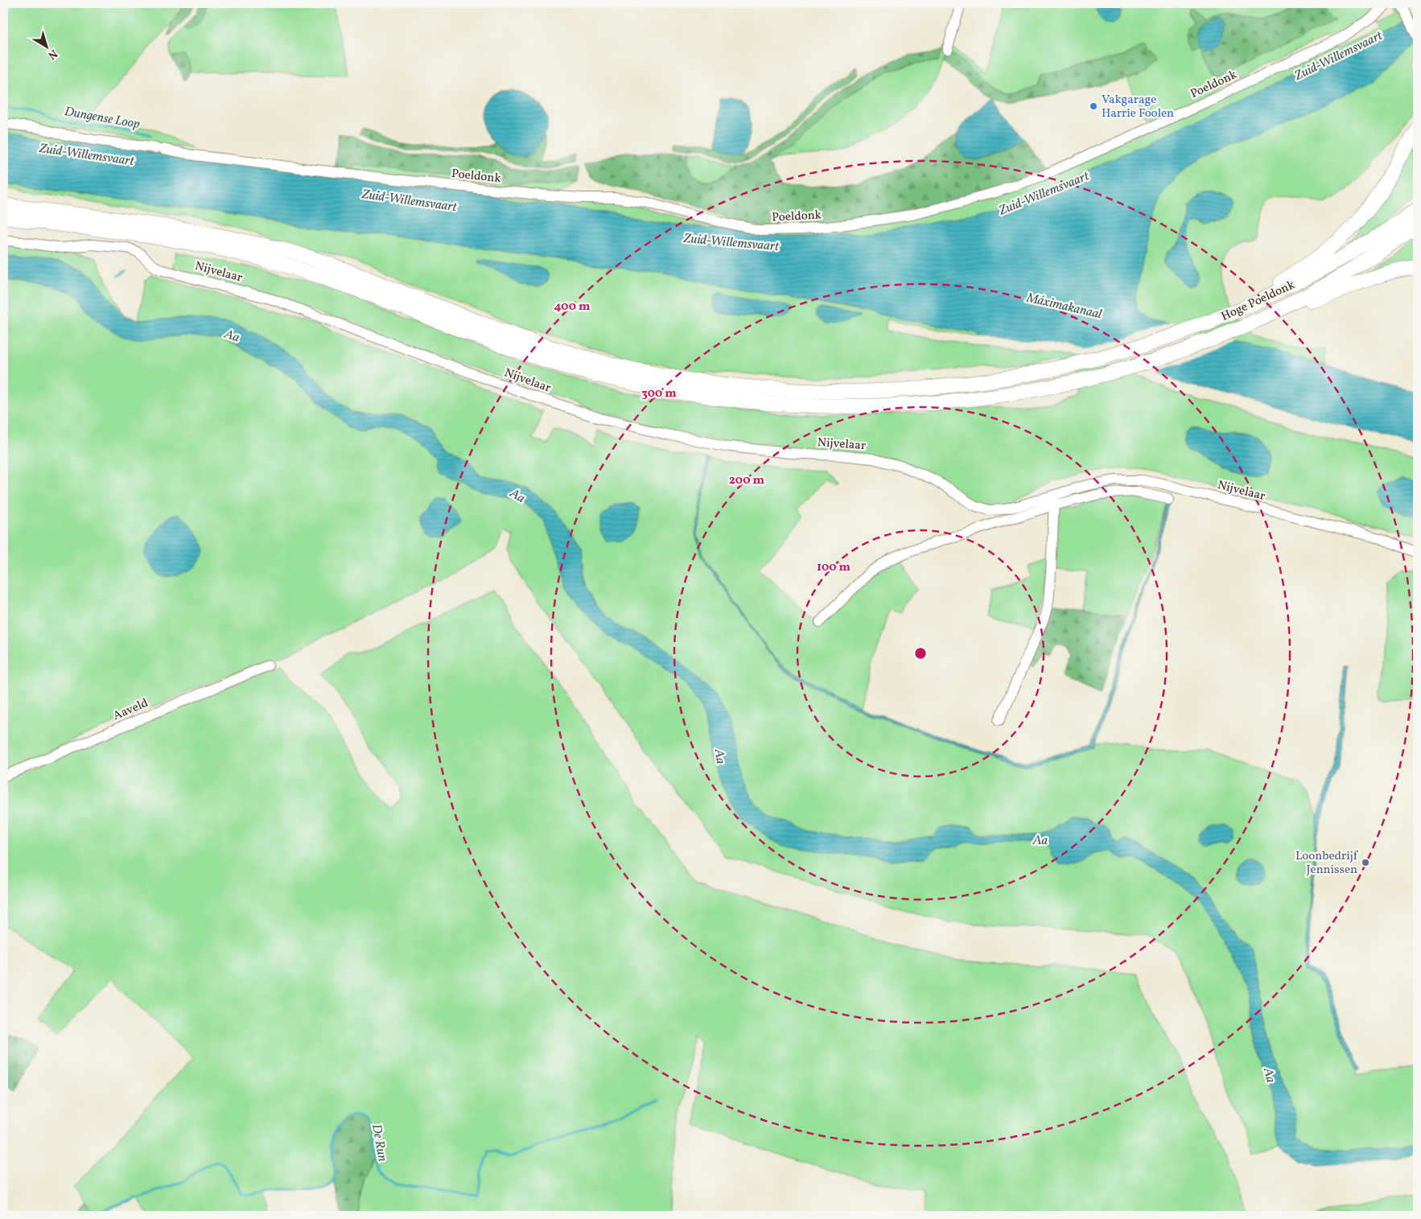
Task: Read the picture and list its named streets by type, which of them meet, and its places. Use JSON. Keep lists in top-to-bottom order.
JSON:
{
  "streets": {
    "highway": ["Hoge Poeldonk"],
    "street": ["Poeldonk", "Nijvelaar", "Aaveld"]
  },
  "water": [
    "Zuid-Willemsvaart",
    "Dungense Loop",
    "Máximakanaal",
    "Aa",
    "De Run"
  ],
  "places": ["Vakgarage Harrie Foolen", "Loonbedrijf Jennissen"],
  "north": "bottom right",
  "rings": [
    "400 m",
    "300 m",
    "200 m",
    "100 m"
  ]
}
